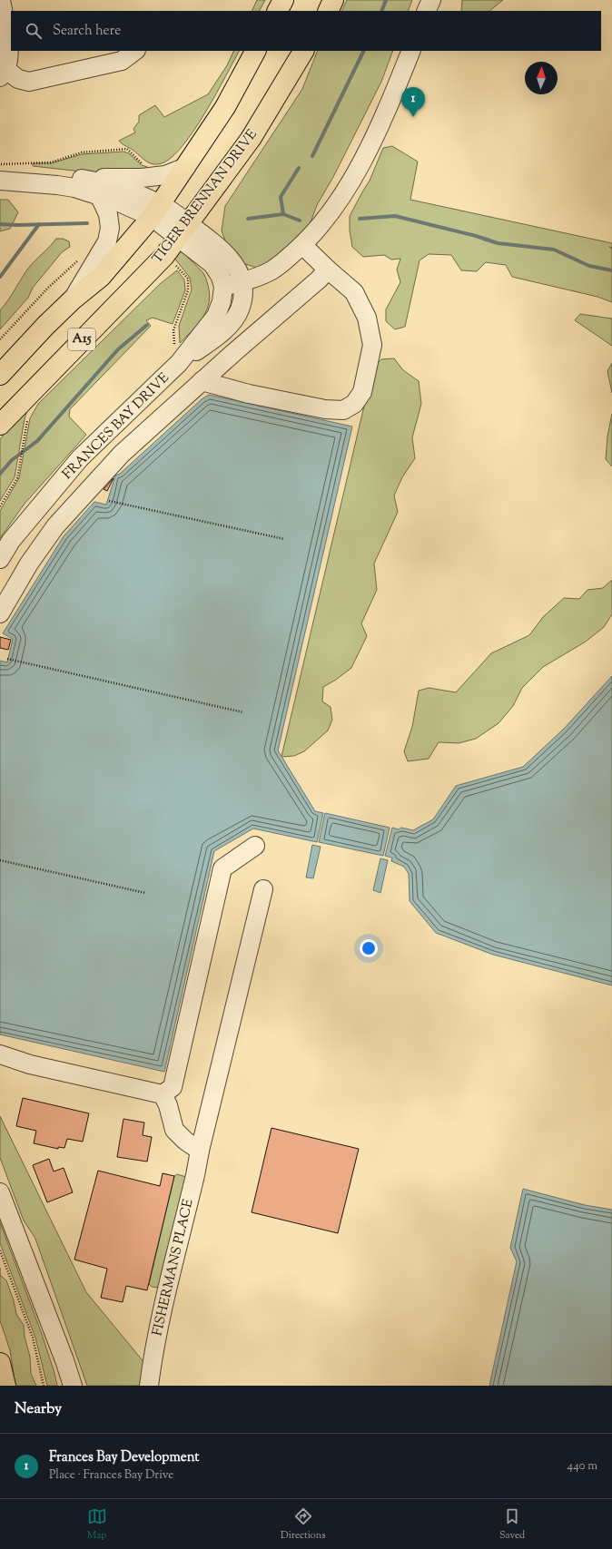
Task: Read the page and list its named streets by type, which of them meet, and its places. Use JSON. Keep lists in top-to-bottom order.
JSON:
{
  "streets": {
    "main road": ["TIGER BRENNAN DRIVE", "A15"],
    "street": ["FRANCES BAY DRIVE", "FISHERMANS PLACE"]
  },
  "north": "top",
  "page": {
    "search": "Search here",
    "pins": "1",
    "heading": "Nearby",
    "list": [
      {
        "mark": "1",
        "name": "Frances Bay Development",
        "note": "Place · Frances Bay Drive",
        "value": "440 m"
      }
    ],
    "nav": ["Map", "Directions", "Saved"]
  }
}
